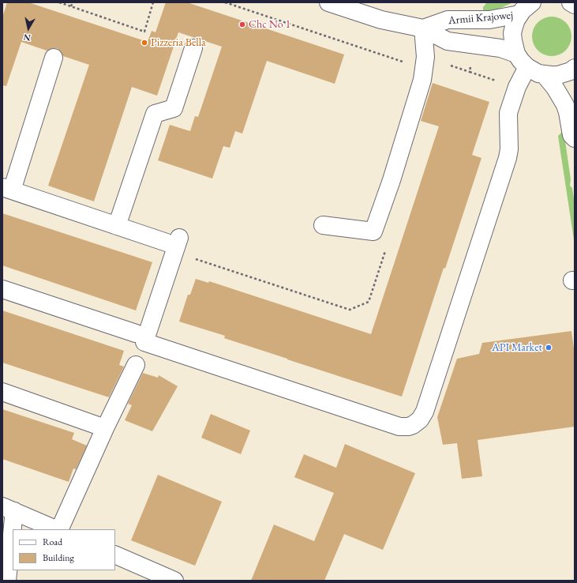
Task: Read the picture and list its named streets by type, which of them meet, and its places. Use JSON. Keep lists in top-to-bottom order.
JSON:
{
  "streets": {
    "street": ["Armii Krajowej"]
  },
  "places": ["Chc No 1", "Pizzeria Bella", "API Market"],
  "legend": ["Road", "Building"],
  "north": "bottom"
}
